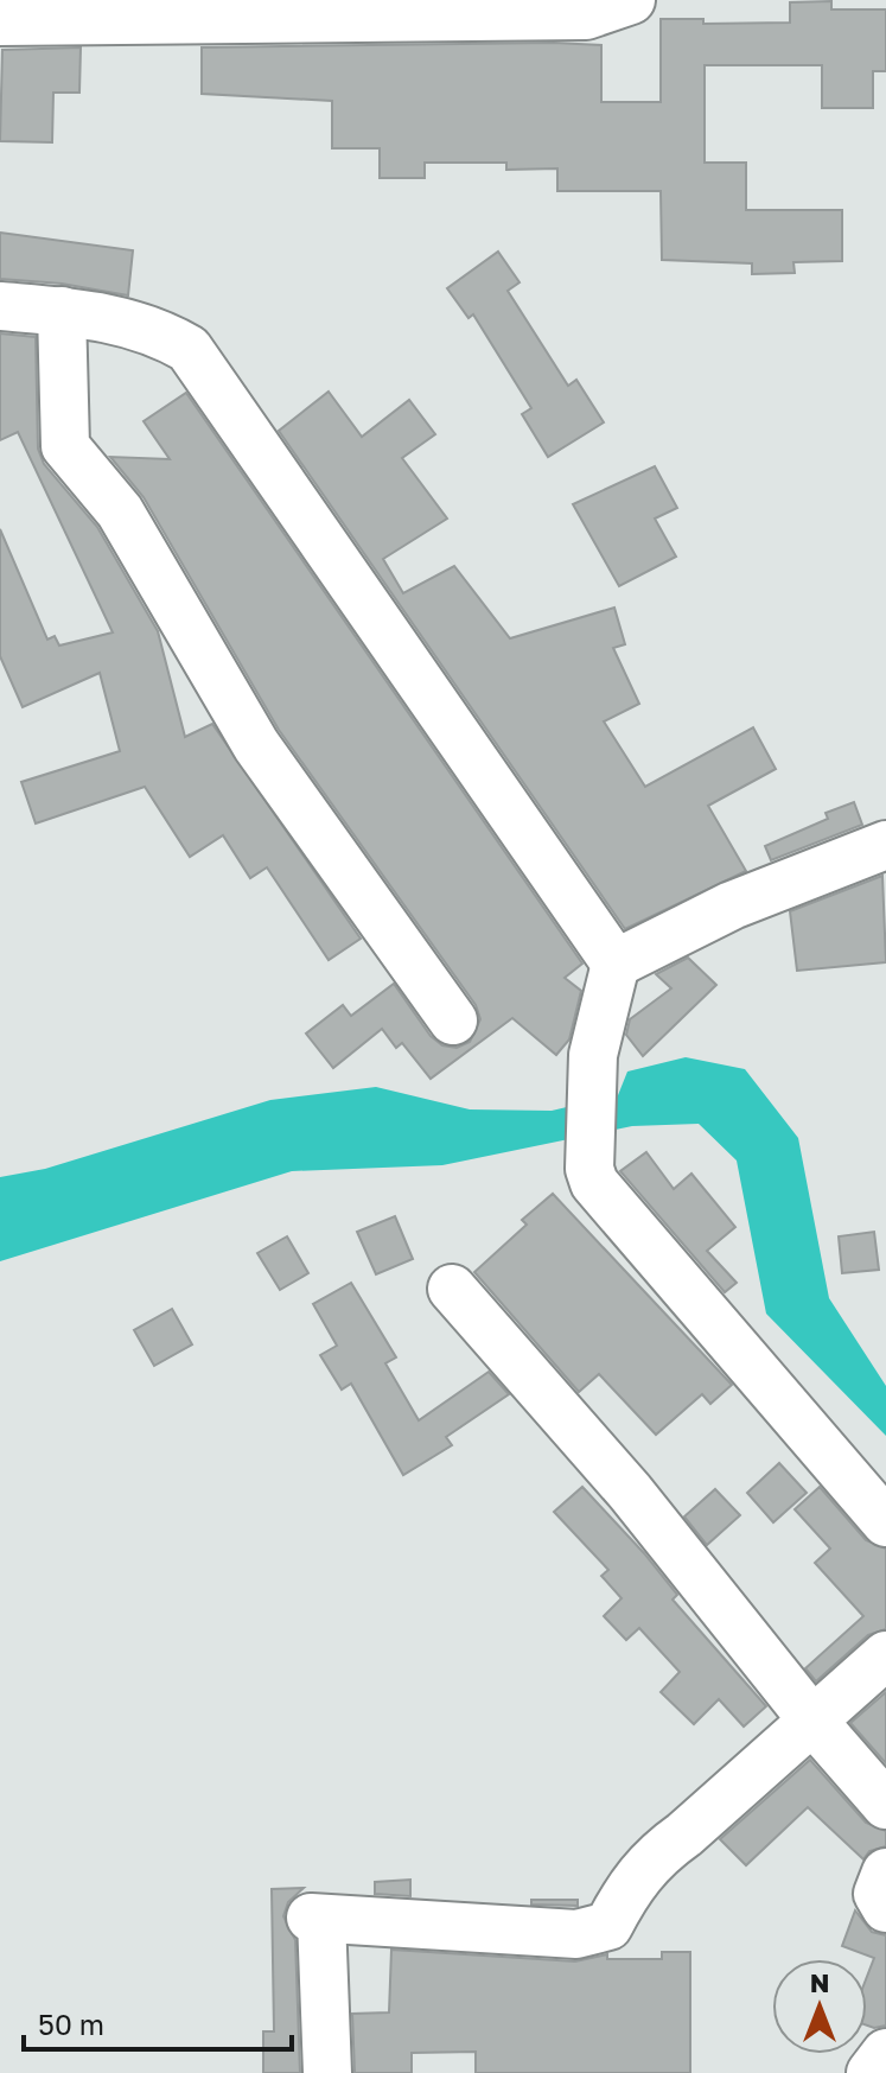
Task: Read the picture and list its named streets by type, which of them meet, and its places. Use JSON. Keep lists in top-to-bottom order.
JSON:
{
  "scale_bar": "50 m",
  "north": "top"
}
